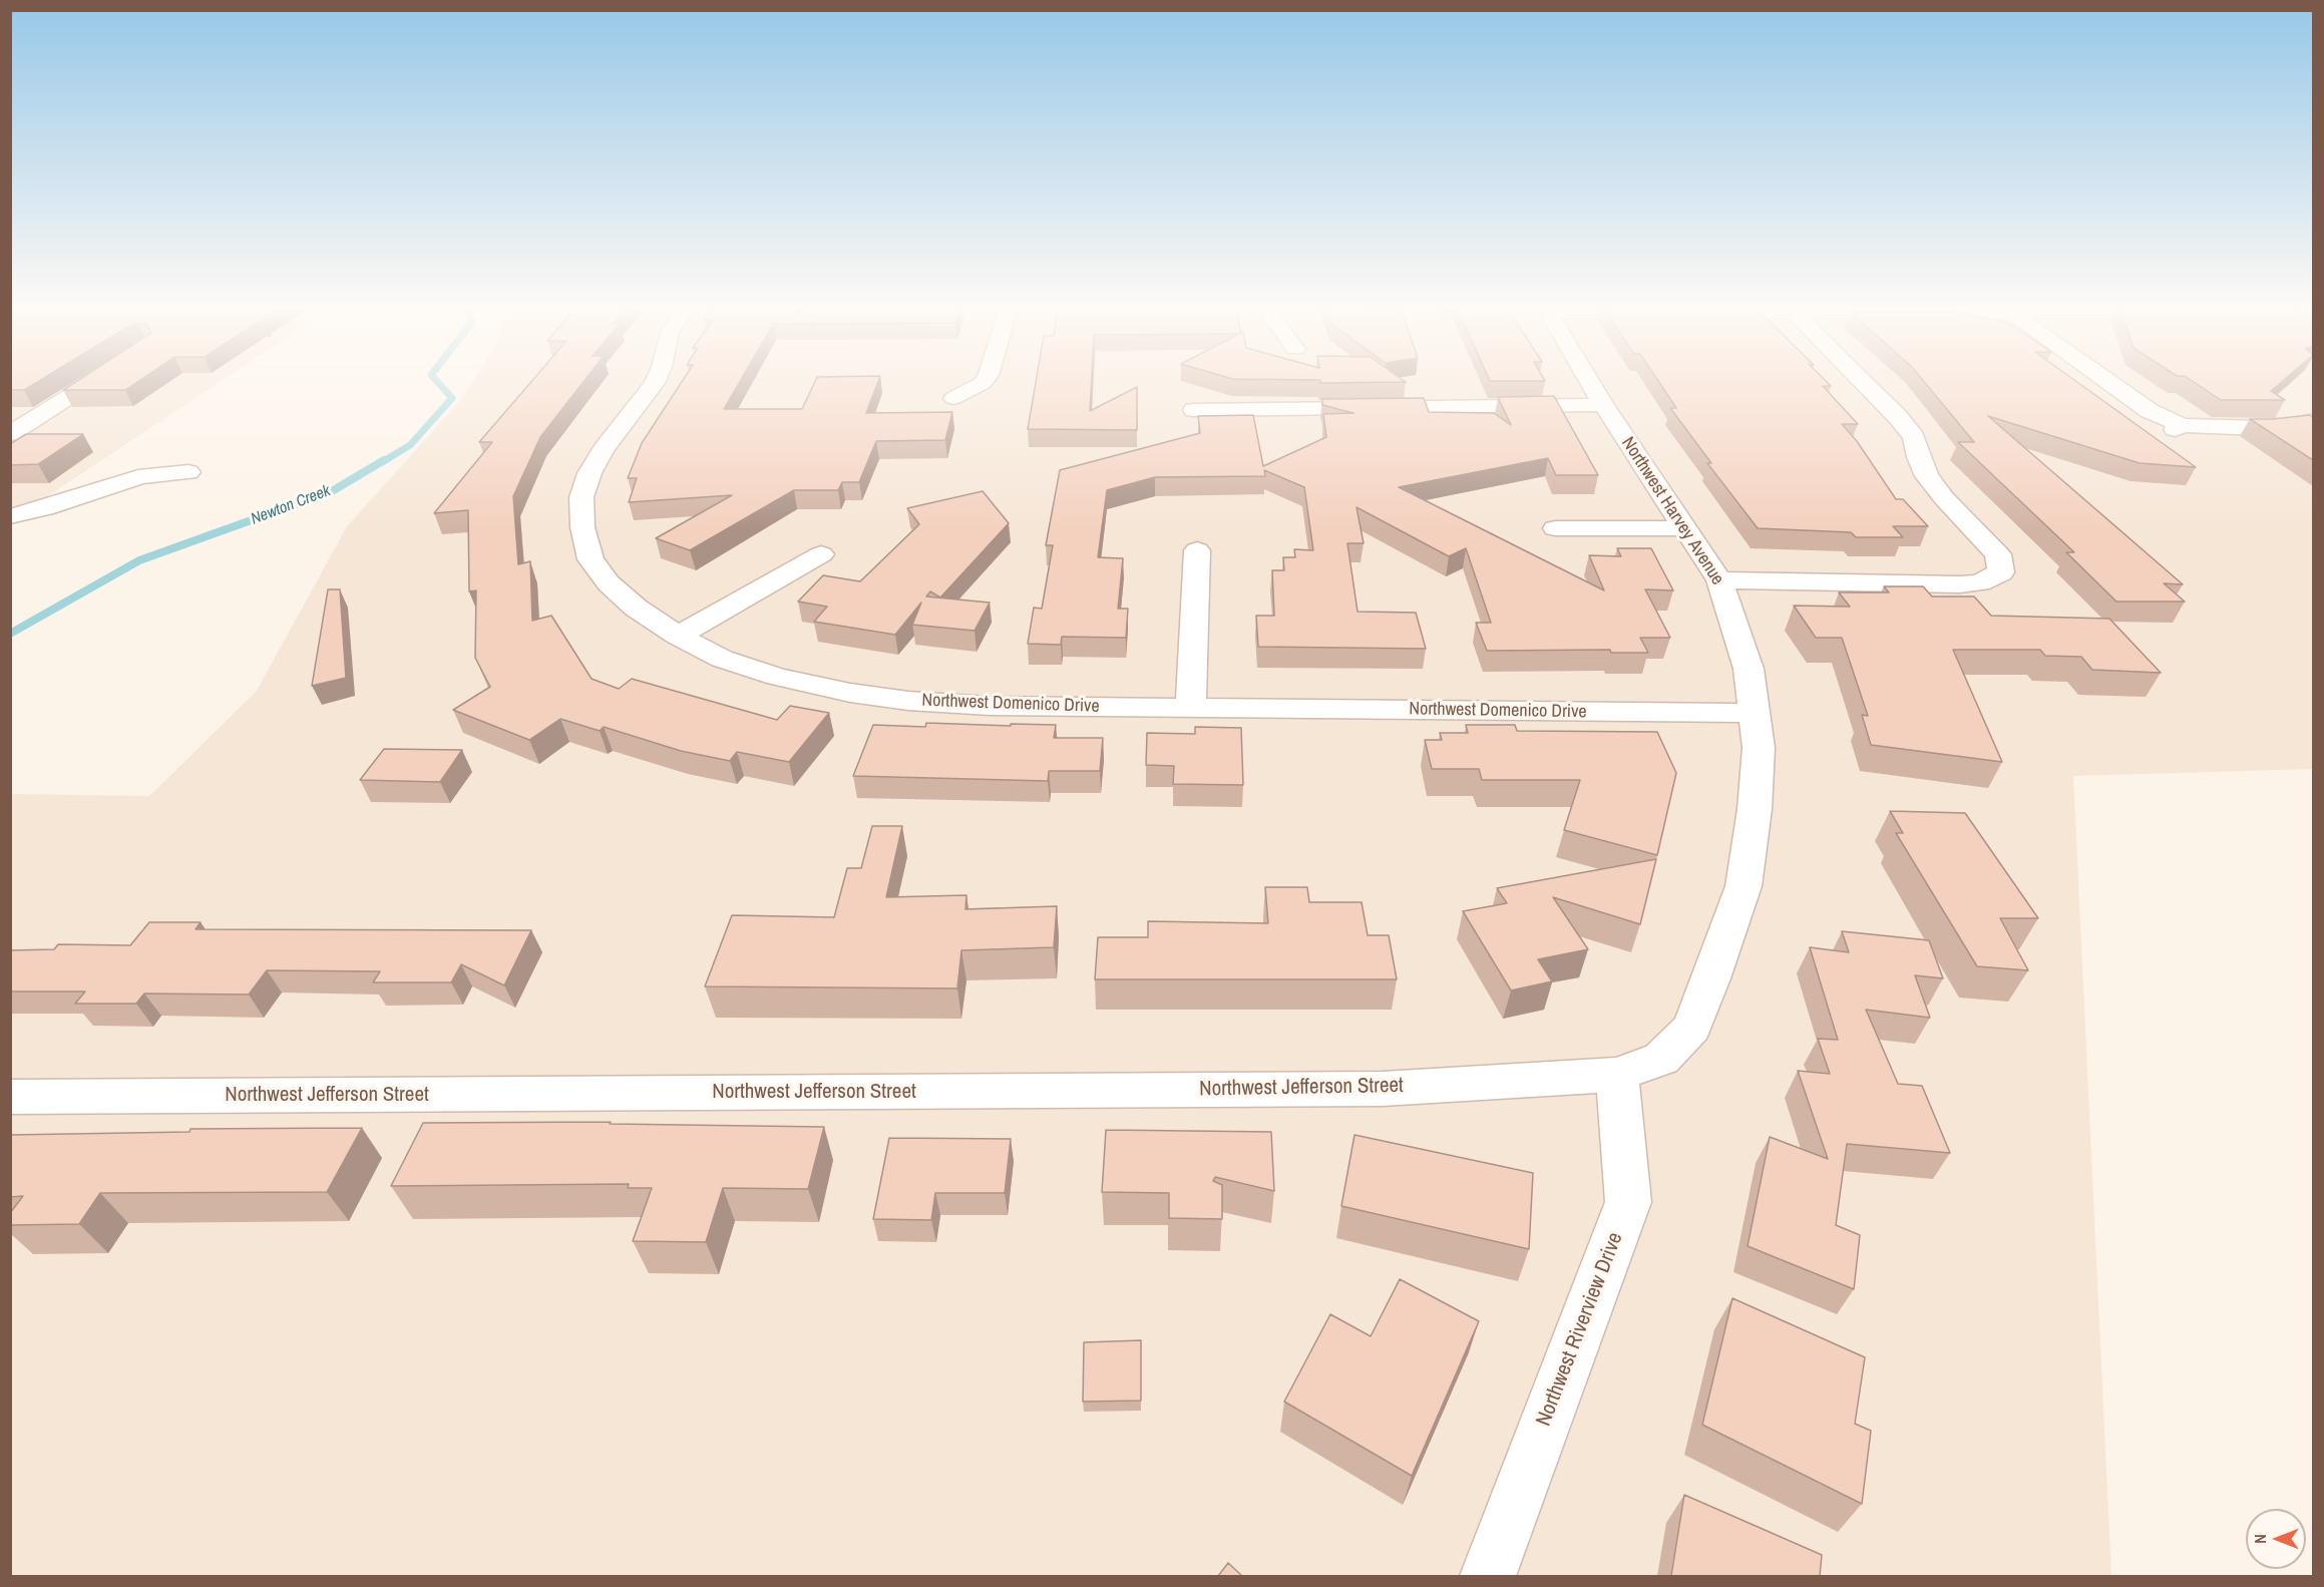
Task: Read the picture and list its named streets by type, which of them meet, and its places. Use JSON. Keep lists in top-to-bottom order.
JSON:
{
  "streets": {
    "street": [
      "Northwest Harvey Avenue",
      "Northwest Domenico Drive",
      "Northwest Jefferson Street",
      "Northwest Riverview Drive"
    ]
  },
  "crossings": [
    ["Northwest Harvey Avenue", "Northwest Domenico Drive"],
    ["Northwest Harvey Avenue", "Northwest Jefferson Street"],
    ["Northwest Harvey Avenue", "Northwest Riverview Drive"],
    ["Northwest Jefferson Street", "Northwest Riverview Drive"]
  ],
  "water": ["Newton Creek"],
  "north": "left"
}
